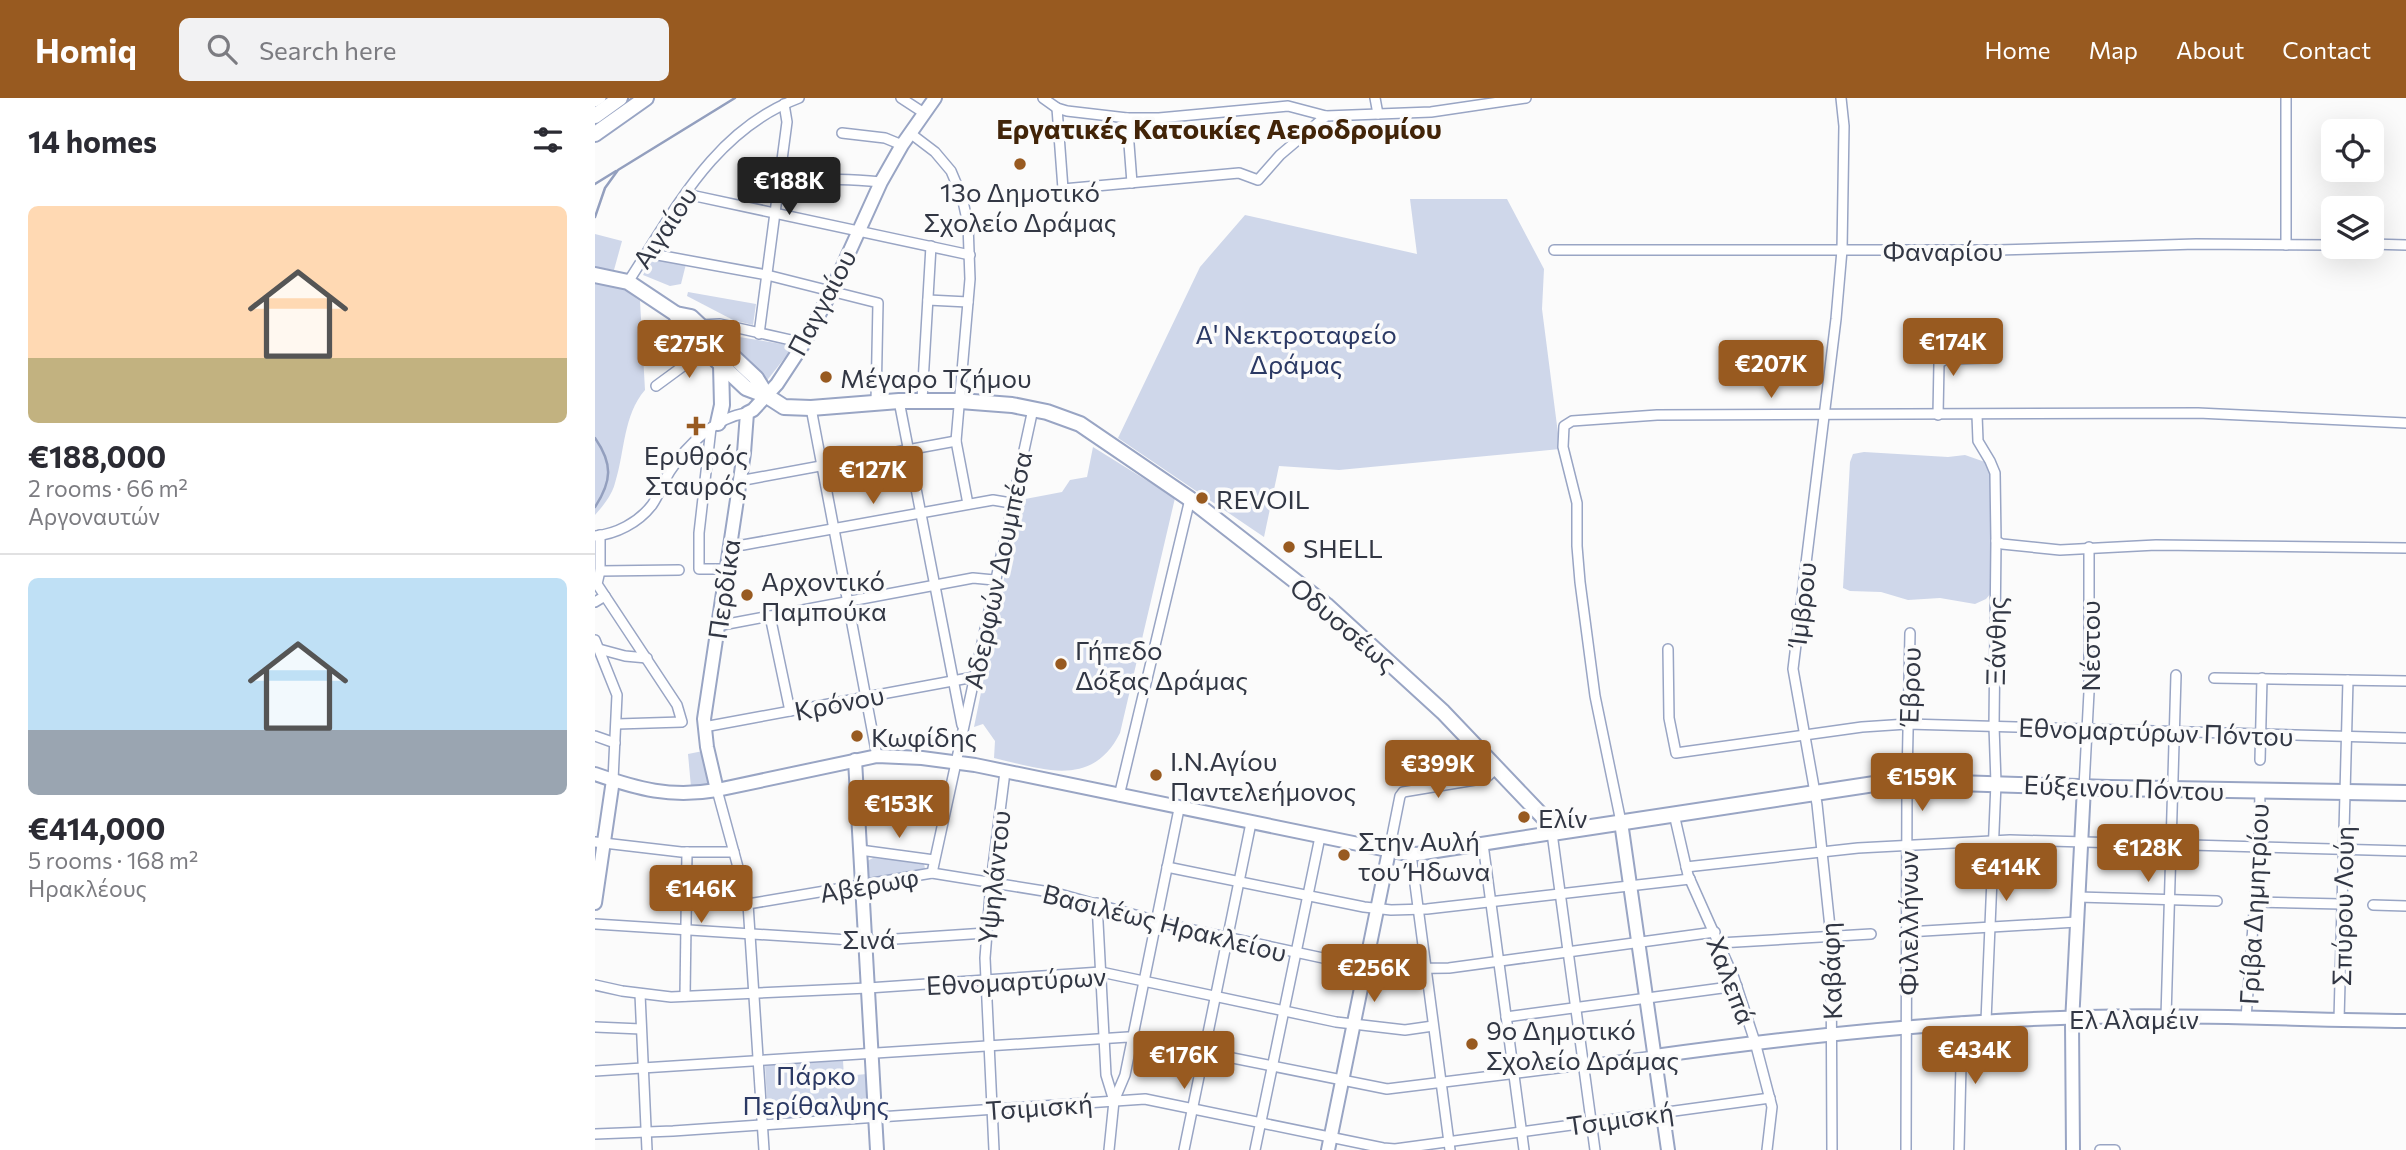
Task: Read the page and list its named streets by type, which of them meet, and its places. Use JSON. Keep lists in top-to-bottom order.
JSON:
{
  "streets": {
    "main road": ["Οδυσσέως", "Εύξεινου Πόντου"],
    "street": [
      "Αιγαίου",
      "Φαναρίου",
      "Παγγαίου",
      "Αδερφών Δουμπέσα",
      "Περδίκα",
      "Ίμβρου",
      "Ξάνθης",
      "Νέστου",
      "Έβρου",
      "Κρόνου",
      "Εθνομαρτύρων Πόντου",
      "Υψηλάντου",
      "Αβέρωφ",
      "Γρίβα Δημητρίου",
      "Σπύρου Λούη",
      "Βασιλέως Ηρακλείου",
      "Φιλελλήνων",
      "Σινά",
      "Καβάφη",
      "Εθνομαρτύρων",
      "Χαλεπά",
      "Ελ Αλαμέιν",
      "Τσιμισκή"
    ]
  },
  "crossings": [
    ["Φαναρίου", "Ίμβρου"],
    ["Παγγαίου", "Οδυσσέως"],
    ["Αδερφών Δουμπέσα", "Οδυσσέως"],
    ["Αδερφών Δουμπέσα", "Κρόνου"],
    ["Αδερφών Δουμπέσα", "Αβέρωφ"],
    ["Περδίκα", "Κρόνου"],
    ["Ίμβρου", "Εθνομαρτύρων Πόντου"],
    ["Ίμβρου", "Εύξεινου Πόντου"],
    ["Ίμβρου", "Καβάφη"],
    ["Οδυσσέως", "Εύξεινου Πόντου"],
    ["Ξάνθης", "Εθνομαρτύρων Πόντου"],
    ["Ξάνθης", "Εύξεινου Πόντου"],
    ["Ξάνθης", "Ελ Αλαμέιν"],
    ["Νέστου", "Εθνομαρτύρων Πόντου"],
    ["Νέστου", "Εύξεινου Πόντου"],
    ["Έβρου", "Εθνομαρτύρων Πόντου"],
    ["Έβρου", "Εύξεινου Πόντου"],
    ["Έβρου", "Φιλελλήνων"],
    ["Εθνομαρτύρων Πόντου", "Σπύρου Λούη"],
    ["Εύξεινου Πόντου", "Γρίβα Δημητρίου"],
    ["Εύξεινου Πόντου", "Σπύρου Λούη"],
    ["Εύξεινου Πόντου", "Φιλελλήνων"],
    ["Εύξεινου Πόντου", "Καβάφη"],
    ["Εύξεινου Πόντου", "Χαλεπά"],
    ["Υψηλάντου", "Αβέρωφ"],
    ["Υψηλάντου", "Βασιλέως Ηρακλείου"],
    ["Υψηλάντου", "Σινά"],
    ["Υψηλάντου", "Εθνομαρτύρων"],
    ["Υψηλάντου", "Τσιμισκή"],
    ["Αβέρωφ", "Βασιλέως Ηρακλείου"],
    ["Γρίβα Δημητρίου", "Ελ Αλαμέιν"],
    ["Σπύρου Λούη", "Ελ Αλαμέιν"],
    ["Βασιλέως Ηρακλείου", "Χαλεπά"],
    ["Φιλελλήνων", "Ελ Αλαμέιν"],
    ["Καβάφη", "Ελ Αλαμέιν"],
    ["Χαλεπά", "Ελ Αλαμέιν"],
    ["Χαλεπά", "Τσιμισκή"]
  ],
  "districts": ["Εργατικές Κατοικίες Αεροδρομίου"],
  "parks": ["Α' Νεκτροταφείο Δράμας", "Πάρκο Περίθαλψης"],
  "places": {
    "other": [
      "13ο Δημοτικό Σχολείο Δράμας",
      "Μέγαρο Τζήμου",
      "REVOIL",
      "SHELL",
      "Αρχοντικό Παμπούκα",
      "Γήπεδο Δόξας Δράμας",
      "Κωφίδης",
      "Ι.Ν.Αγίου Παντελεήμονος",
      "Ελίν",
      "Στην Αυλή του Ήδωνα",
      "9ο Δημοτικό Σχολείο Δράμας"
    ],
    "health": ["Ερυθρός Σταυρός"]
  },
  "page": {
    "header": "Homiq",
    "search": "Search here",
    "nav": [
      "Home",
      "Map",
      "About",
      "Contact"
    ],
    "heading": "14 homes",
    "price": [
      "€188K",
      "€174K",
      "€275K",
      "€207K",
      "€127K",
      "€399K",
      "€159K",
      "€153K",
      "€128K",
      "€414K",
      "€146K",
      "€256K",
      "€434K",
      "€176K"
    ],
    "list": [
      {
        "name": "€188,000",
        "note": "2 rooms · 66 m² · Αργοναυτών"
      },
      {
        "name": "€414,000",
        "note": "5 rooms · 168 m² · Ηρακλέους"
      }
    ]
  }
}
